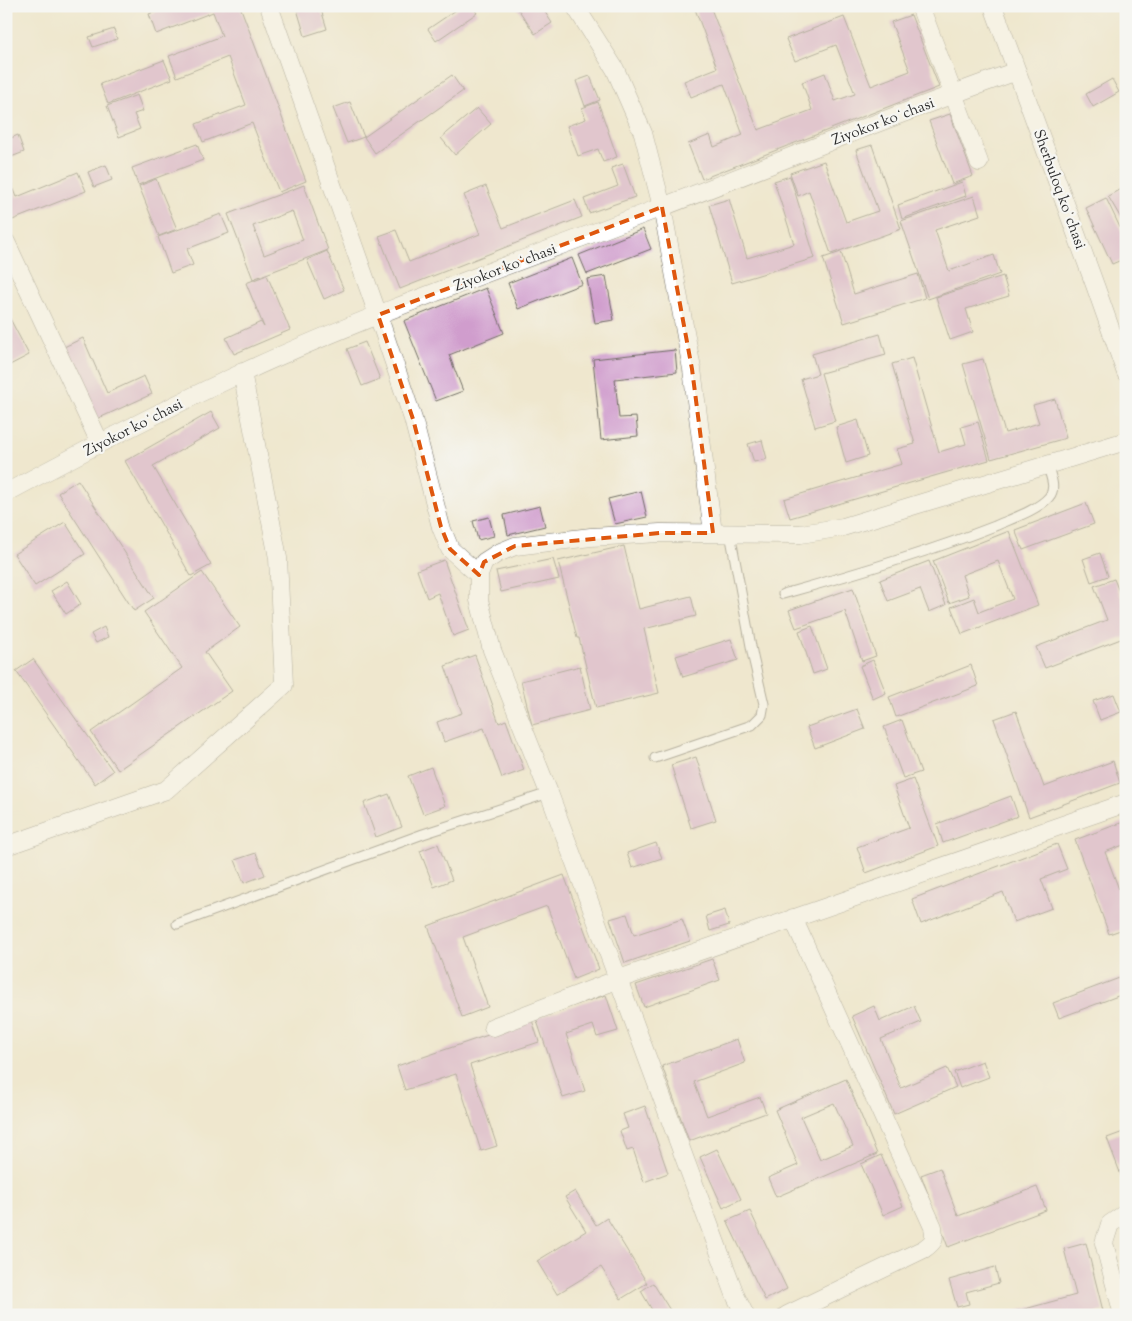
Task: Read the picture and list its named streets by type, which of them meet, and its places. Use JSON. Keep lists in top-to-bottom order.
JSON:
{
  "streets": {
    "street": ["Ziyokor koʻchasi", "Sherbuloq koʻchasi"]
  },
  "crossings": [
    ["Ziyokor koʻchasi", "Sherbuloq koʻchasi"]
  ]
}
